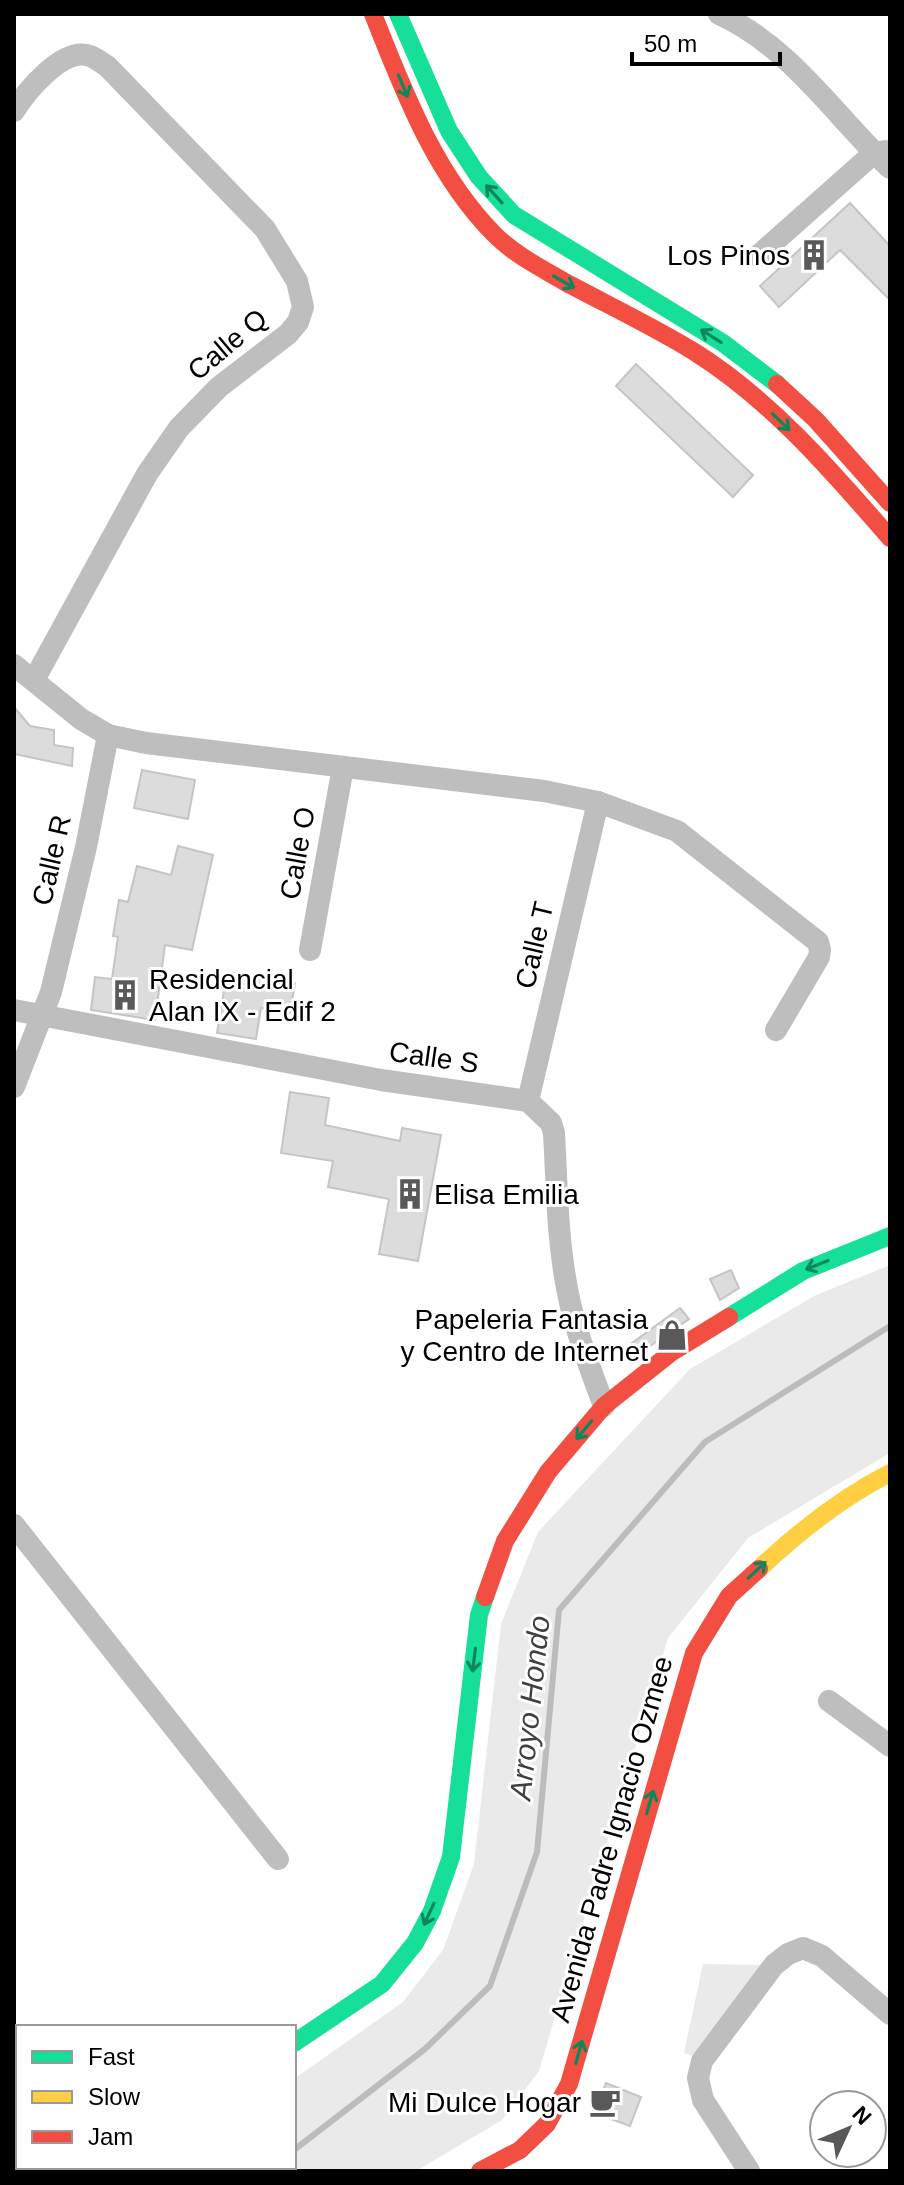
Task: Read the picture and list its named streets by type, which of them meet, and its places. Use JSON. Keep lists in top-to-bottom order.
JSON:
{
  "streets": {
    "street": [
      "Calle Q",
      "Calle O",
      "Calle R",
      "Calle T",
      "Calle S",
      "Avenida Padre Ignacio Ozmee"
    ]
  },
  "crossings": [
    ["Calle R", "Calle S"],
    ["Calle T", "Calle S"]
  ],
  "one_way": ["Avenida Padre Ignacio Ozmee"],
  "water": ["Arroyo Hondo"],
  "places": {
    "building": ["Los Pinos", "Residencial Alan IX - Edif 2", "Elisa Emilia"],
    "shop": ["Papeleria Fantasia y Centro de Internet"],
    "cafe": ["Mi Dulce Hogar"]
  },
  "legend": ["Fast", "Slow", "Jam"],
  "scale_bar": "50 m",
  "north": "top right"
}
